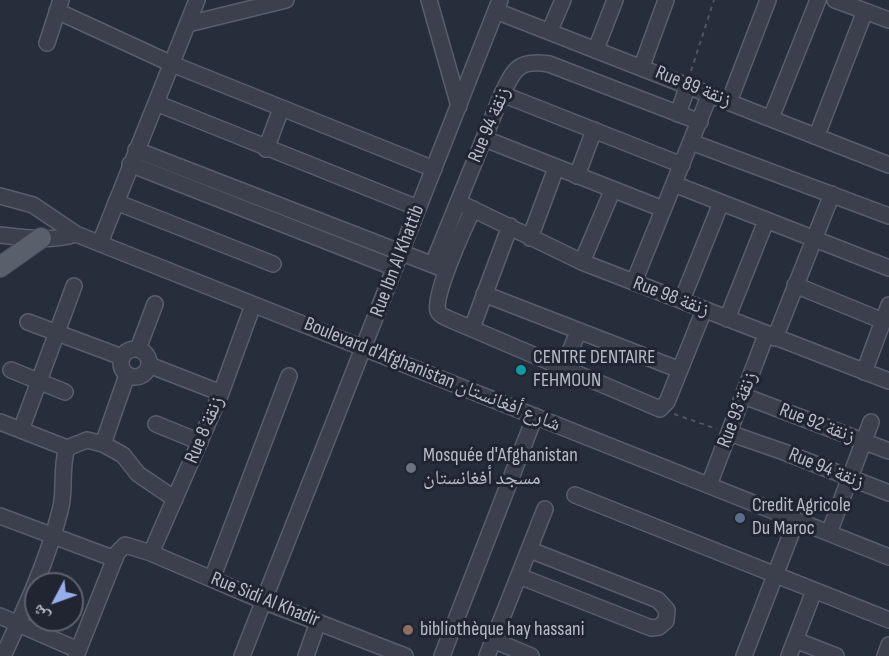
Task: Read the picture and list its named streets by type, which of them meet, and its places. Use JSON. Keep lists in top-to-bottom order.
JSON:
{
  "streets": {
    "street": [
      "Rue 89 زنقة",
      "Rue 94 زنقة",
      "Rue Ibn Al Khattib",
      "Rue 98 زنقة",
      "Boulevard d'Afghanistan شارع أفغانستان",
      "Rue 93 زنقة",
      "Rue 92 زنقة",
      "Rue 8 زنقة",
      "Rue Sidi Al Khadir"
    ]
  },
  "crossings": [
    ["Rue 89 زنقة", "Rue Ibn Al Khattib"],
    ["Rue 94 زنقة", "Rue 98 زنقة"],
    ["Rue 94 زنقة", "Rue 93 زنقة"],
    ["Rue Ibn Al Khattib", "Boulevard d'Afghanistan شارع أفغانستان"],
    ["Rue Ibn Al Khattib", "Rue Sidi Al Khadir"],
    ["Rue 98 زنقة", "Rue 93 زنقة"],
    ["Boulevard d'Afghanistan شارع أفغانستان", "Rue 93 زنقة"],
    ["Boulevard d'Afghanistan شارع أفغانستان", "Rue 8 زنقة"],
    ["Rue 93 زنقة", "Rue 92 زنقة"],
    ["Rue 8 زنقة", "Rue Sidi Al Khadir"]
  ],
  "places": [
    "CENTRE DENTAIRE FEHMOUN",
    "Mosquée d'Afghanistan مسجد أفغانستان",
    "Credit Agricole Du Maroc",
    "bibliothèque hay hassani"
  ],
  "north": "bottom left"
}
